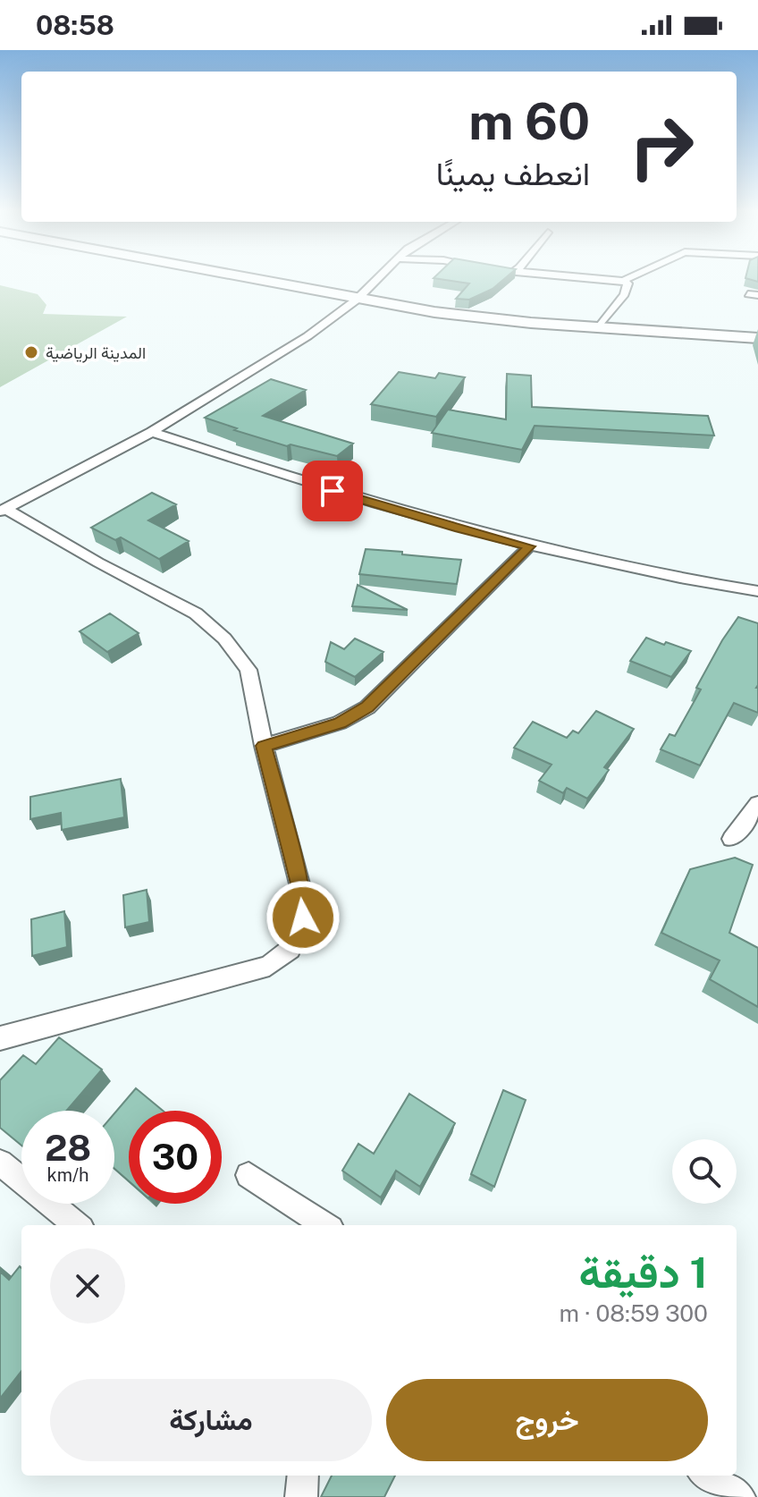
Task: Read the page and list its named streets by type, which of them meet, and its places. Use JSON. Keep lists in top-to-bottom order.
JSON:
{
  "places": ["المدينة الرياضية"],
  "page": {
    "status": "08:58",
    "turn": ["60 m", "انعطف يمينًا"],
    "speed": "28 km/h",
    "limit": "30",
    "heading": ["1 دقيقة", "300 m · 08:59"],
    "buttons": ["خروج", "مشاركة"]
  }
}
